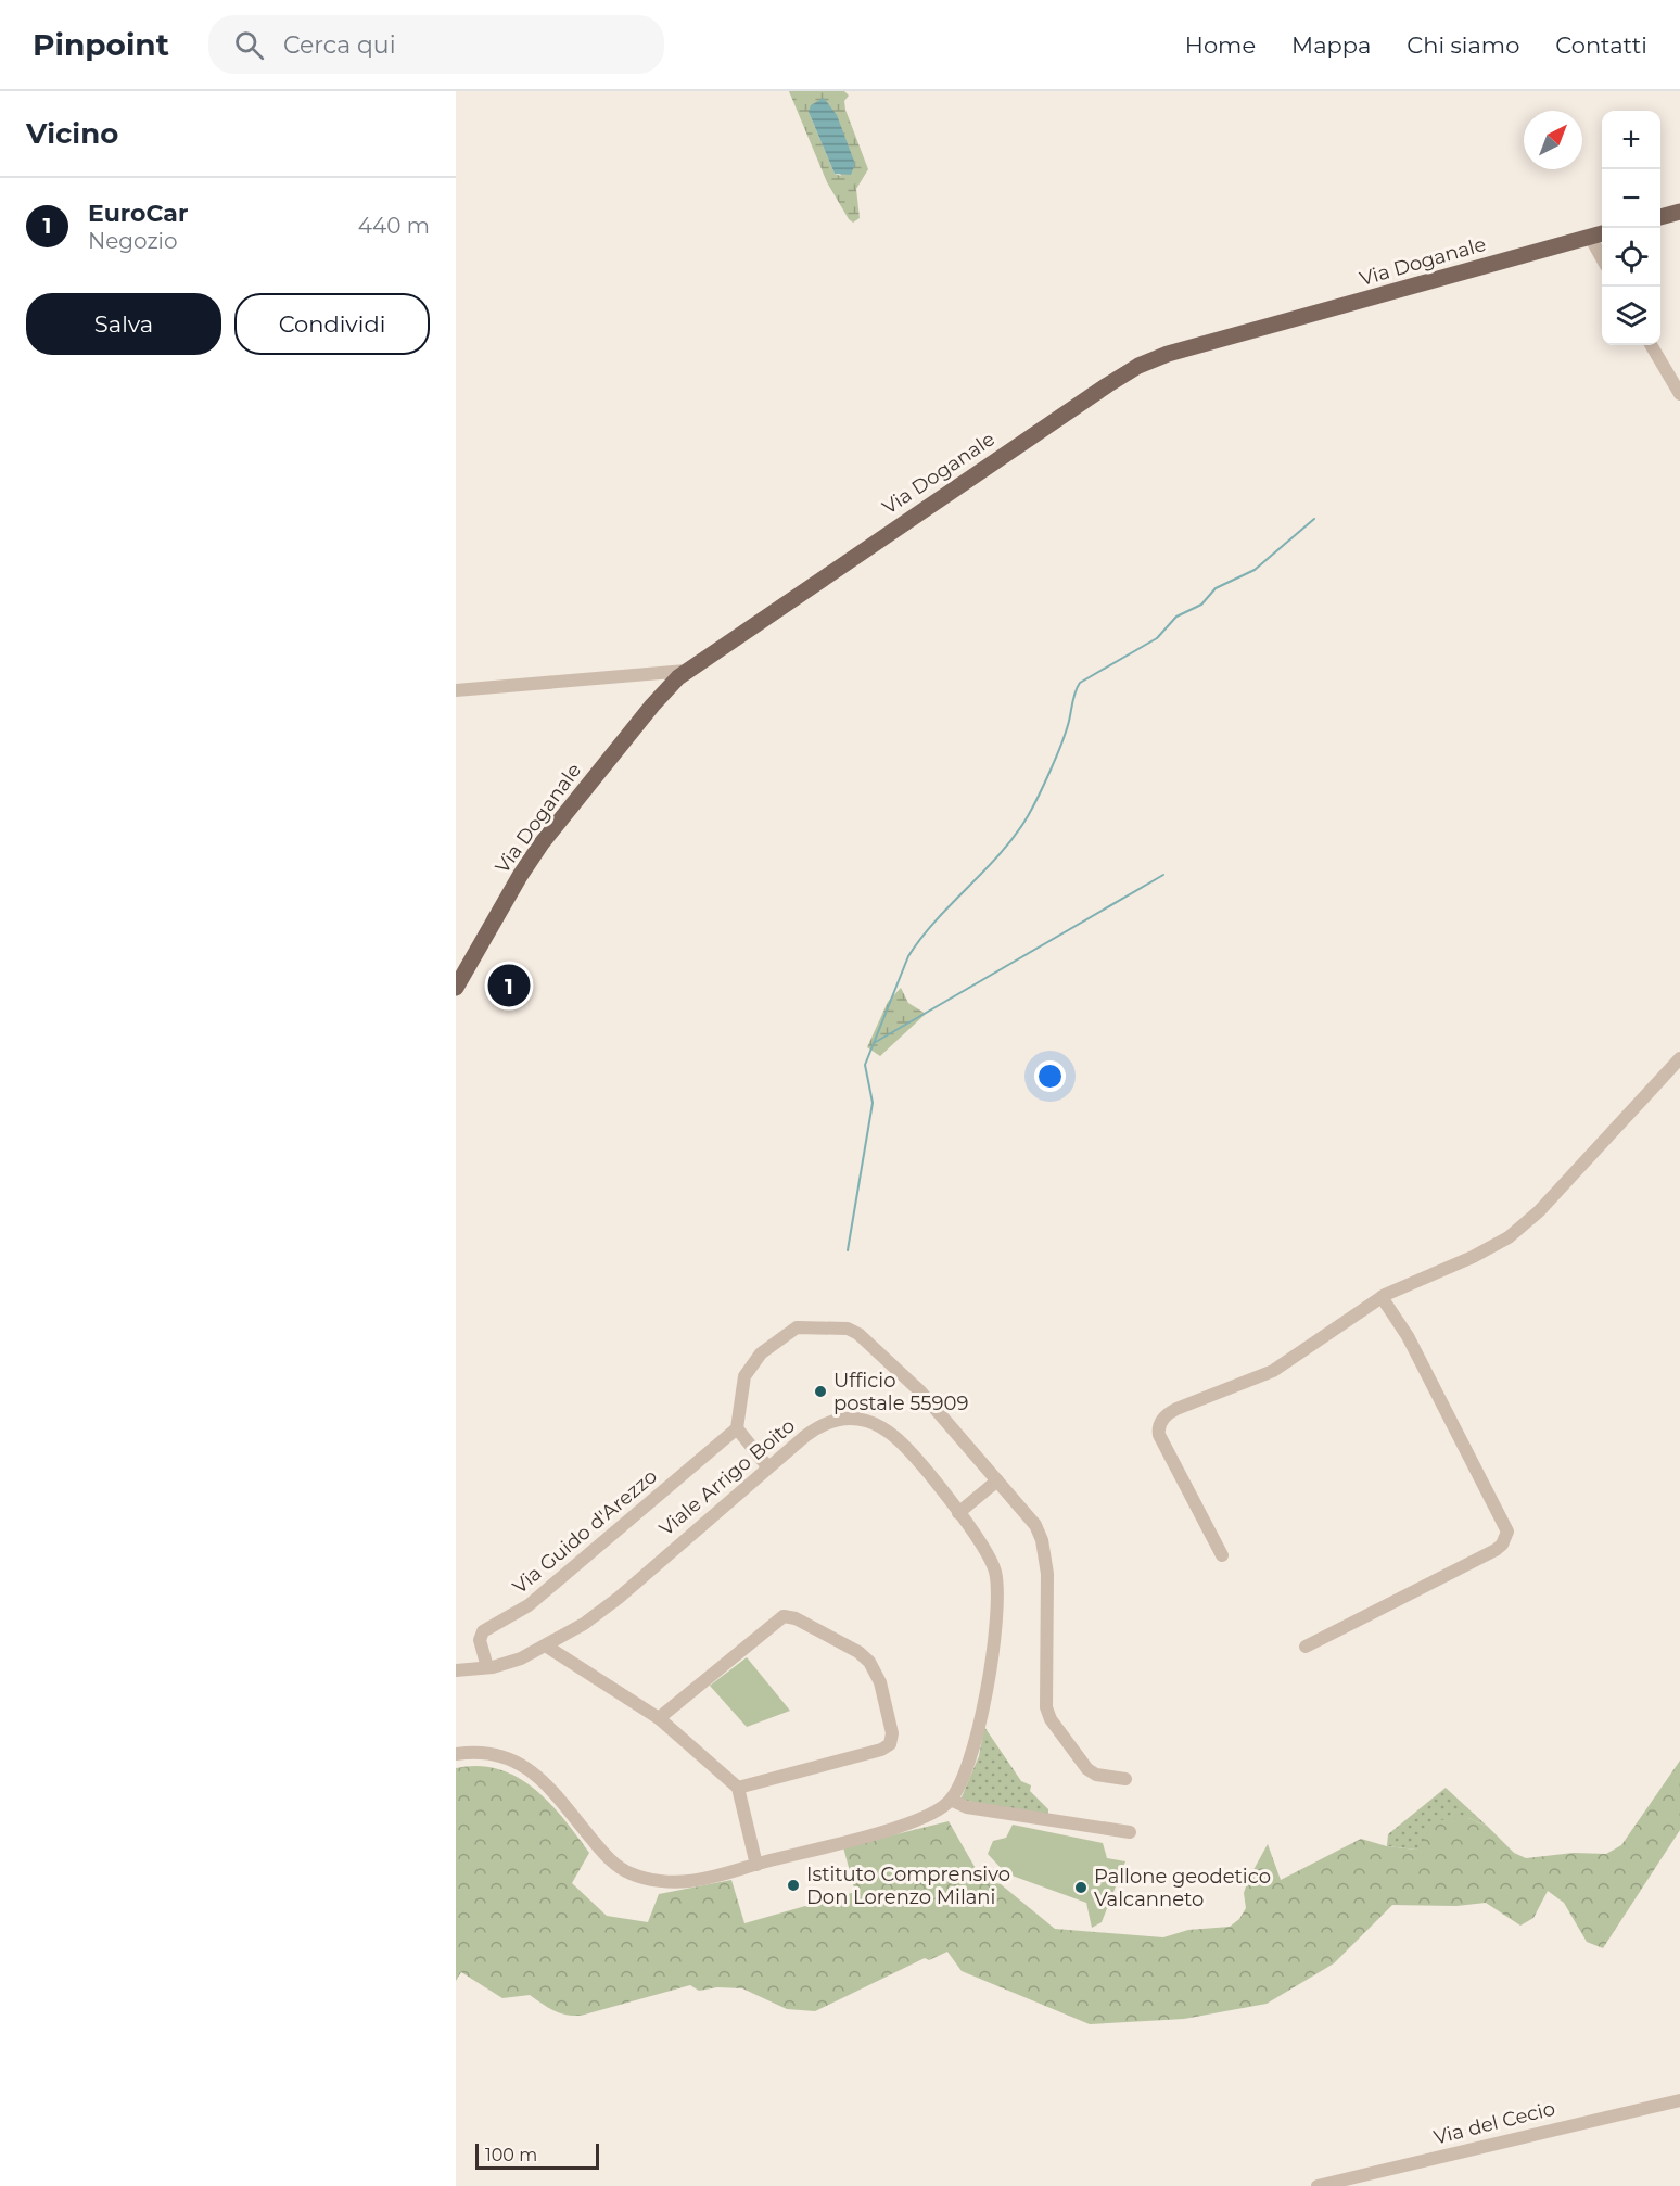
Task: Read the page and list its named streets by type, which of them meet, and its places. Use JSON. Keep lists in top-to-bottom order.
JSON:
{
  "streets": {
    "main road": ["Via Doganale"],
    "street": ["Viale Arrigo Boito", "Via Guido d'Arezzo", "Via del Cecio"]
  },
  "crossings": [
    ["Viale Arrigo Boito", "Via Guido d'Arezzo"]
  ],
  "places": ["Ufficio postale 55909", "Istituto Comprensivo Don Lorenzo Milani", "Pallone geodetico Valcanneto"],
  "scale_bar": "100 m",
  "north": "top right",
  "page": {
    "header": "Pinpoint",
    "search": "Cerca qui",
    "nav": [
      "Home",
      "Mappa",
      "Chi siamo",
      "Contatti"
    ],
    "heading": "Vicino",
    "map_buttons": ["+", "−"],
    "list": [
      {
        "mark": "1",
        "name": "EuroCar",
        "note": "Negozio",
        "value": "440 m"
      }
    ],
    "buttons": ["Salva", "Condividi"],
    "pins": "1",
    "scale": "100 m"
  }
}
